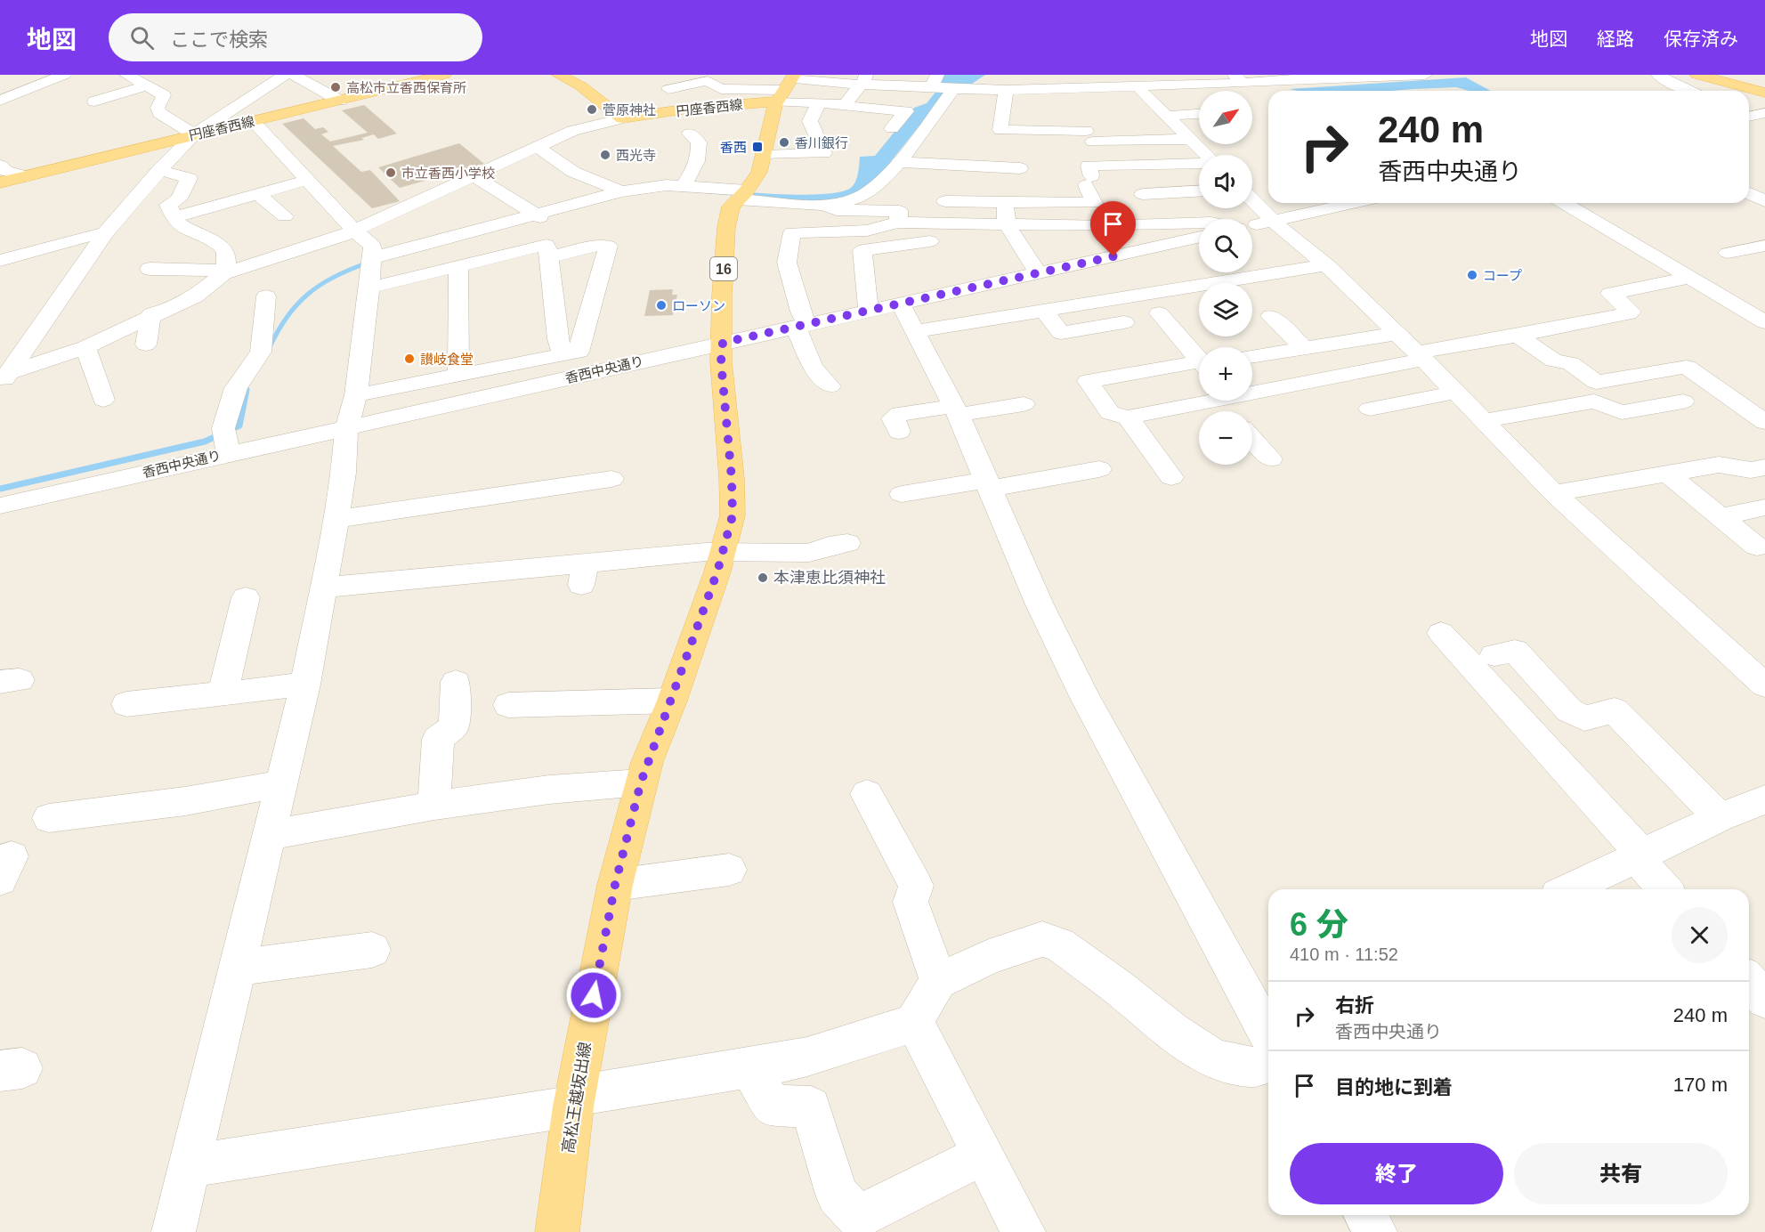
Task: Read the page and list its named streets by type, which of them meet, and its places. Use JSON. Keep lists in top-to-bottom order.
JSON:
{
  "streets": {
    "main road": ["円座香西線", "16", "高松王越坂出線"],
    "street": ["香西中央通り"]
  },
  "crossings": [
    ["円座香西線", "高松王越坂出線"],
    ["香西中央通り", "高松王越坂出線"]
  ],
  "places": {
    "other": [
      "高松市立香西保育所",
      "菅原神社",
      "香川銀行",
      "西光寺",
      "市立香西小学校",
      "コープ",
      "ローソン",
      "讃岐食堂",
      "本津恵比須神社"
    ],
    "transit": ["香西"]
  },
  "north": "top right",
  "page": {
    "header": "地図",
    "search": "ここで検索",
    "nav": ["地図", "経路", "保存済み"],
    "map_buttons": ["+", "−"],
    "turn": ["240 m", "香西中央通り"],
    "heading": ["6 分", "410 m · 11:52"],
    "list": [
      {
        "name": "右折",
        "note": "香西中央通り",
        "value": "240 m"
      },
      {
        "name": "目的地に到着",
        "value": "170 m"
      }
    ],
    "buttons": ["終了", "共有"]
  }
}
